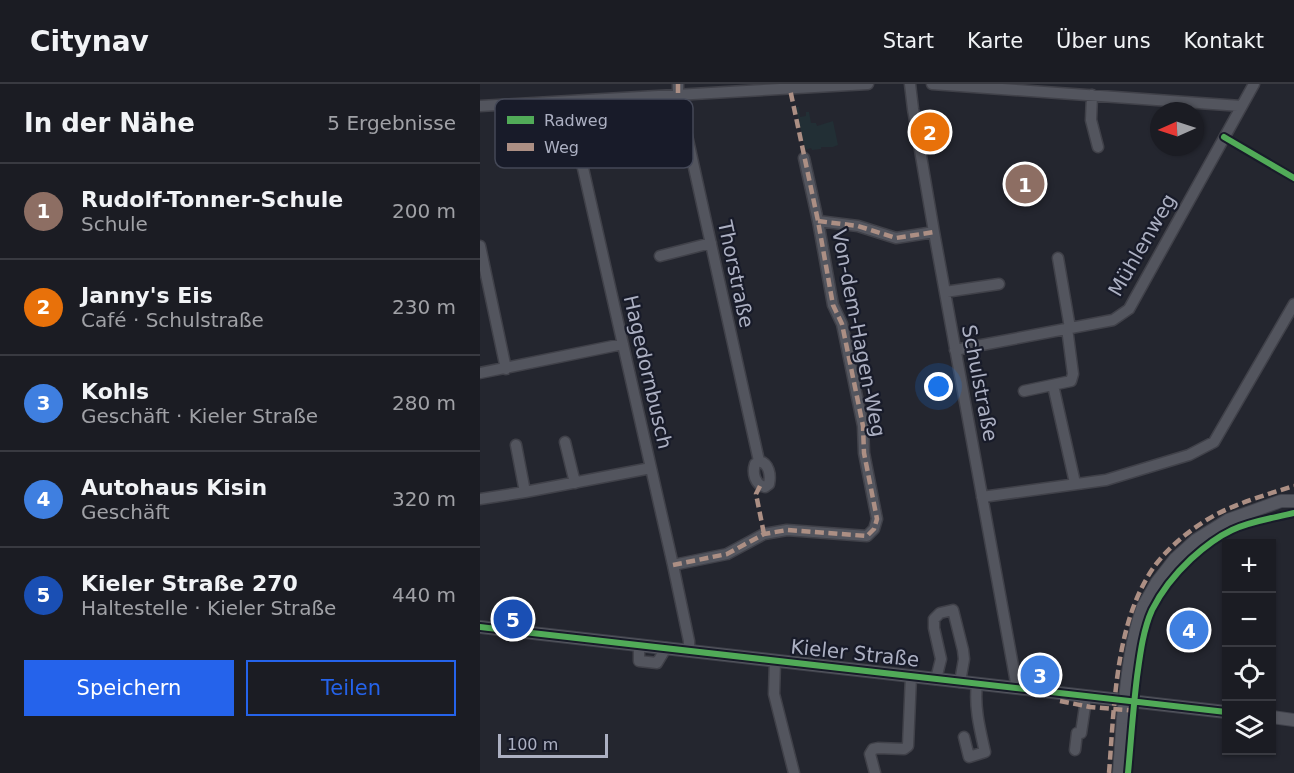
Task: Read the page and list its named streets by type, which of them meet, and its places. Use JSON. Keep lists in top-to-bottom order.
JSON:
{
  "streets": {
    "main road": ["Kieler Straße"],
    "street": [
      "Mühlenweg",
      "Thorstraße",
      "Von-dem-Hagen-Weg",
      "Hagedornbusch",
      "Schulstraße"
    ]
  },
  "crossings": [
    ["Mühlenweg", "Schulstraße"],
    ["Von-dem-Hagen-Weg", "Hagedornbusch"],
    ["Von-dem-Hagen-Weg", "Schulstraße"],
    ["Hagedornbusch", "Kieler Straße"],
    ["Schulstraße", "Kieler Straße"]
  ],
  "legend": ["Radweg", "Weg"],
  "scale_bar": "100 m",
  "north": "left",
  "page": {
    "header": "Citynav",
    "nav": [
      "Start",
      "Karte",
      "Über uns",
      "Kontakt"
    ],
    "heading": ["In der Nähe", "5 Ergebnisse"],
    "pins": [
      "2",
      "1",
      "5",
      "4",
      "3"
    ],
    "list": [
      {
        "mark": "1",
        "name": "Rudolf-Tonner-Schule",
        "note": "Schule",
        "value": "200 m"
      },
      {
        "mark": "2",
        "name": "Janny's Eis",
        "note": "Café · Schulstraße",
        "value": "230 m"
      },
      {
        "mark": "3",
        "name": "Kohls",
        "note": "Geschäft · Kieler Straße",
        "value": "280 m"
      },
      {
        "mark": "4",
        "name": "Autohaus Kisin",
        "note": "Geschäft",
        "value": "320 m"
      },
      {
        "mark": "5",
        "name": "Kieler Straße 270",
        "note": "Haltestelle · Kieler Straße",
        "value": "440 m"
      }
    ],
    "map_buttons": ["+", "−"],
    "buttons": ["Speichern", "Teilen"],
    "scale": "100 m"
  }
}
